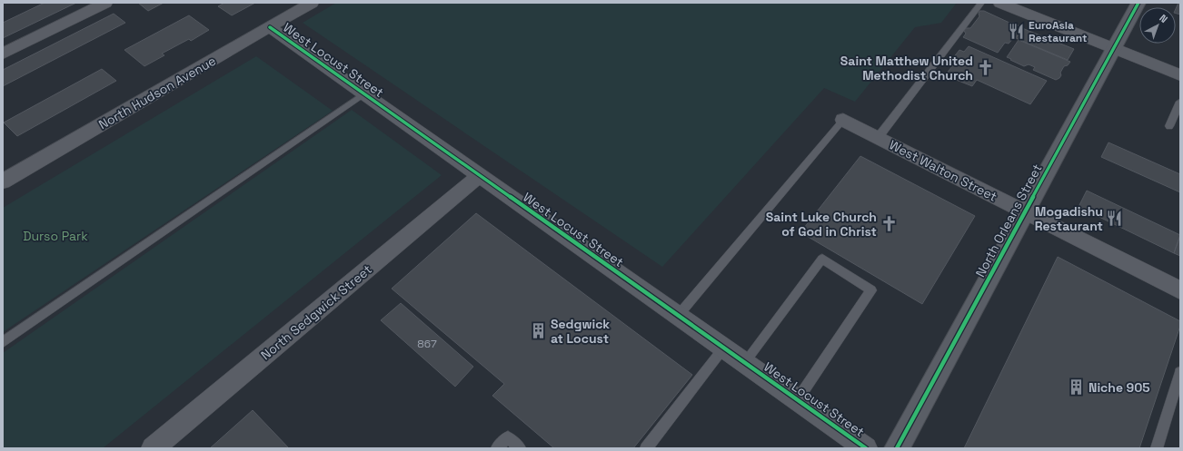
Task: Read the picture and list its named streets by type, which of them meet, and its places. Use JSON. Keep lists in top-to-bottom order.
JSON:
{
  "streets": {
    "street": [
      "West Locust Street",
      "North Hudson Avenue",
      "West Walton Street",
      "North Orleans Street",
      "North Sedgwick Street"
    ]
  },
  "crossings": [
    ["West Locust Street", "North Hudson Avenue"],
    ["West Locust Street", "North Sedgwick Street"],
    ["West Walton Street", "North Orleans Street"]
  ],
  "parks": ["Durso Park"],
  "places": {
    "restaurant": ["EuroAsia Restaurant", "Mogadishu Restaurant"],
    "church": ["Saint Matthew United Methodist Church", "Saint Luke Church of God in Christ"],
    "building": ["Sedgwick at Locust", "Niche 905"]
  },
  "house_numbers": ["867"],
  "north": "top right"
}
